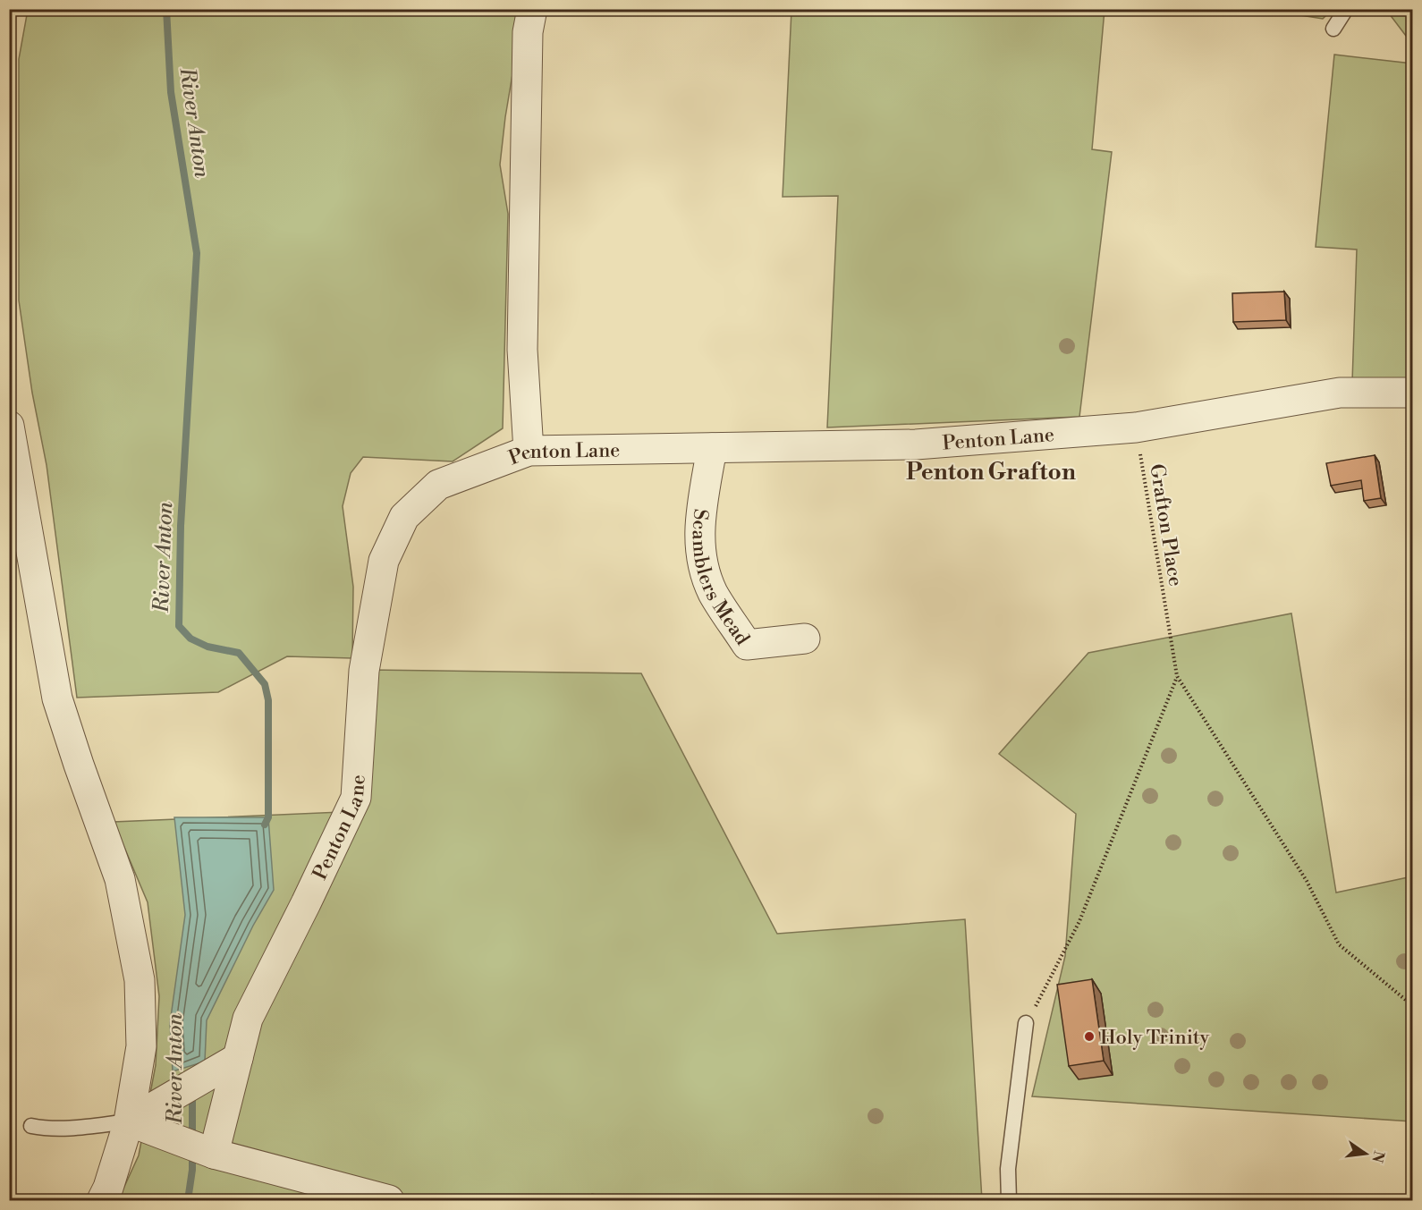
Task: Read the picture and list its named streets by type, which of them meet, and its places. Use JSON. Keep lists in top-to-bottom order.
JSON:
{
  "streets": {
    "street": ["Penton Lane", "Scamblers Mead"],
    "path": ["Grafton Place"]
  },
  "crossings": [
    ["Penton Lane", "Grafton Place"],
    ["Penton Lane", "Scamblers Mead"]
  ],
  "districts": ["Penton Grafton"],
  "water": ["River Anton"],
  "places": ["Holy Trinity"],
  "north": "right"
}
